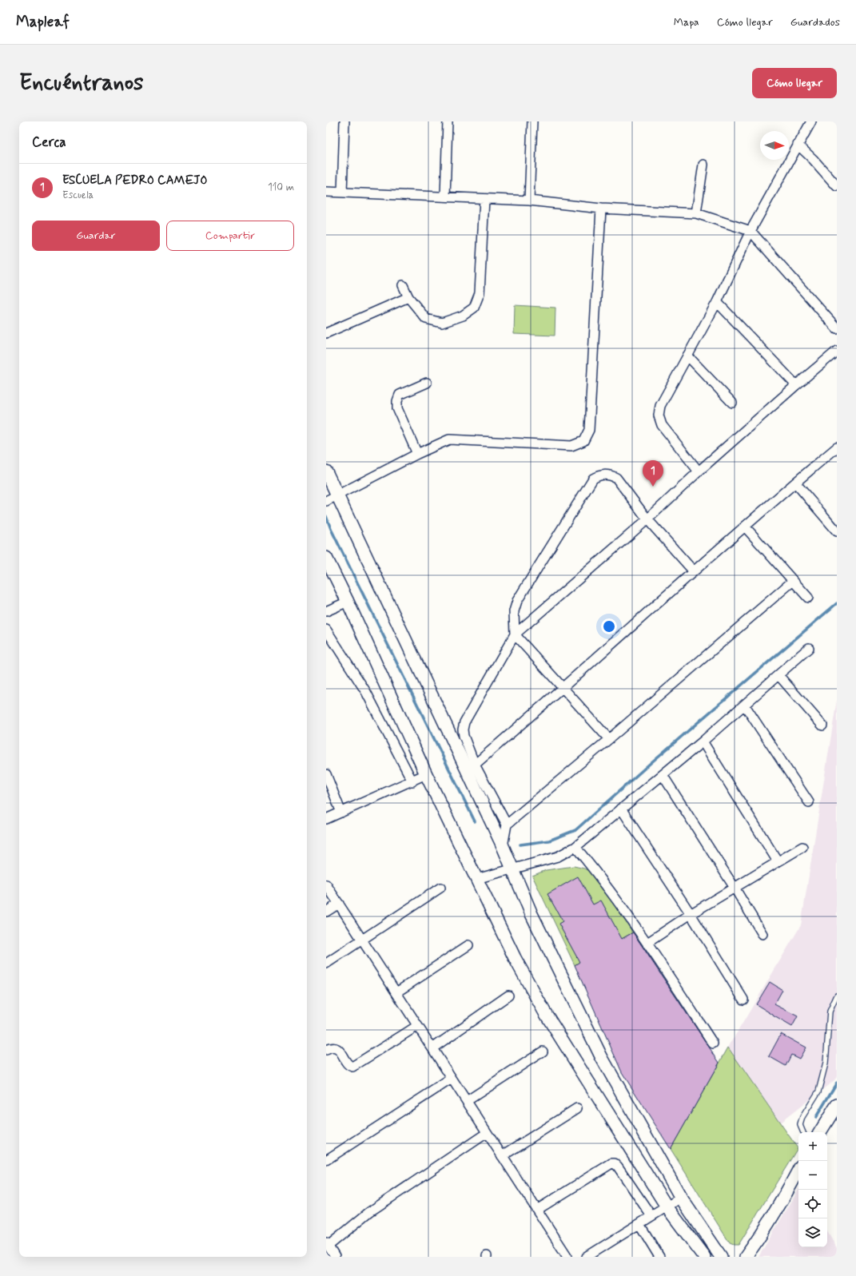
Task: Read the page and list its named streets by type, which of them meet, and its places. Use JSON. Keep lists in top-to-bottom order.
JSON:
{
  "north": "right",
  "page": {
    "header": "Mapleaf",
    "nav": ["Mapa", "Cómo llegar", "Guardados"],
    "buttons": [
      "Cómo llegar",
      ["Guardar", "Compartir"]
    ],
    "title": "Encuéntranos",
    "heading": "Cerca",
    "list": [
      {
        "mark": "1",
        "name": "ESCUELA PEDRO CAMEJO",
        "note": "Escuela",
        "value": "110 m"
      }
    ],
    "pins": "1",
    "map_buttons": ["+", "−"]
  }
}
